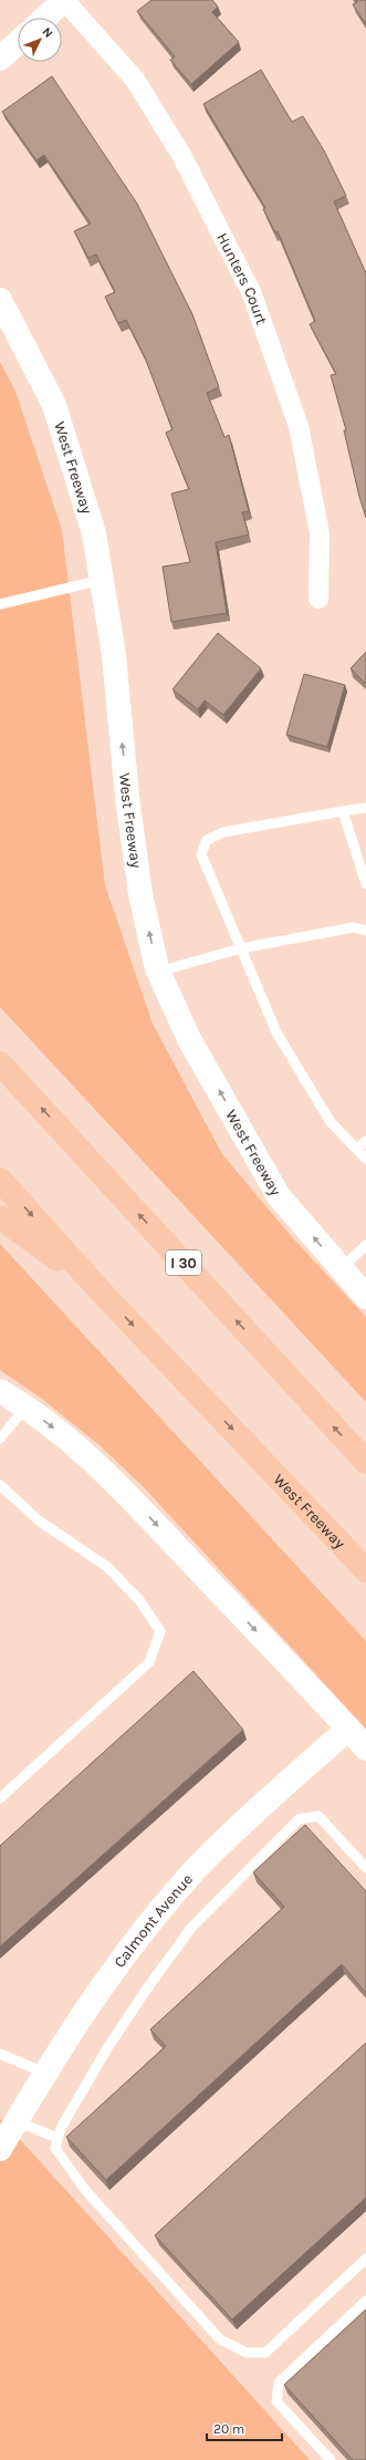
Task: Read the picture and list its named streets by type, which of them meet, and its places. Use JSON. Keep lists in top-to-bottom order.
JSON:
{
  "streets": {
    "highway": ["West Freeway", "I 30"],
    "main road": ["Calmont Avenue"],
    "street": ["Hunters Court"]
  },
  "scale_bar": "20 m",
  "north": "top right"
}
